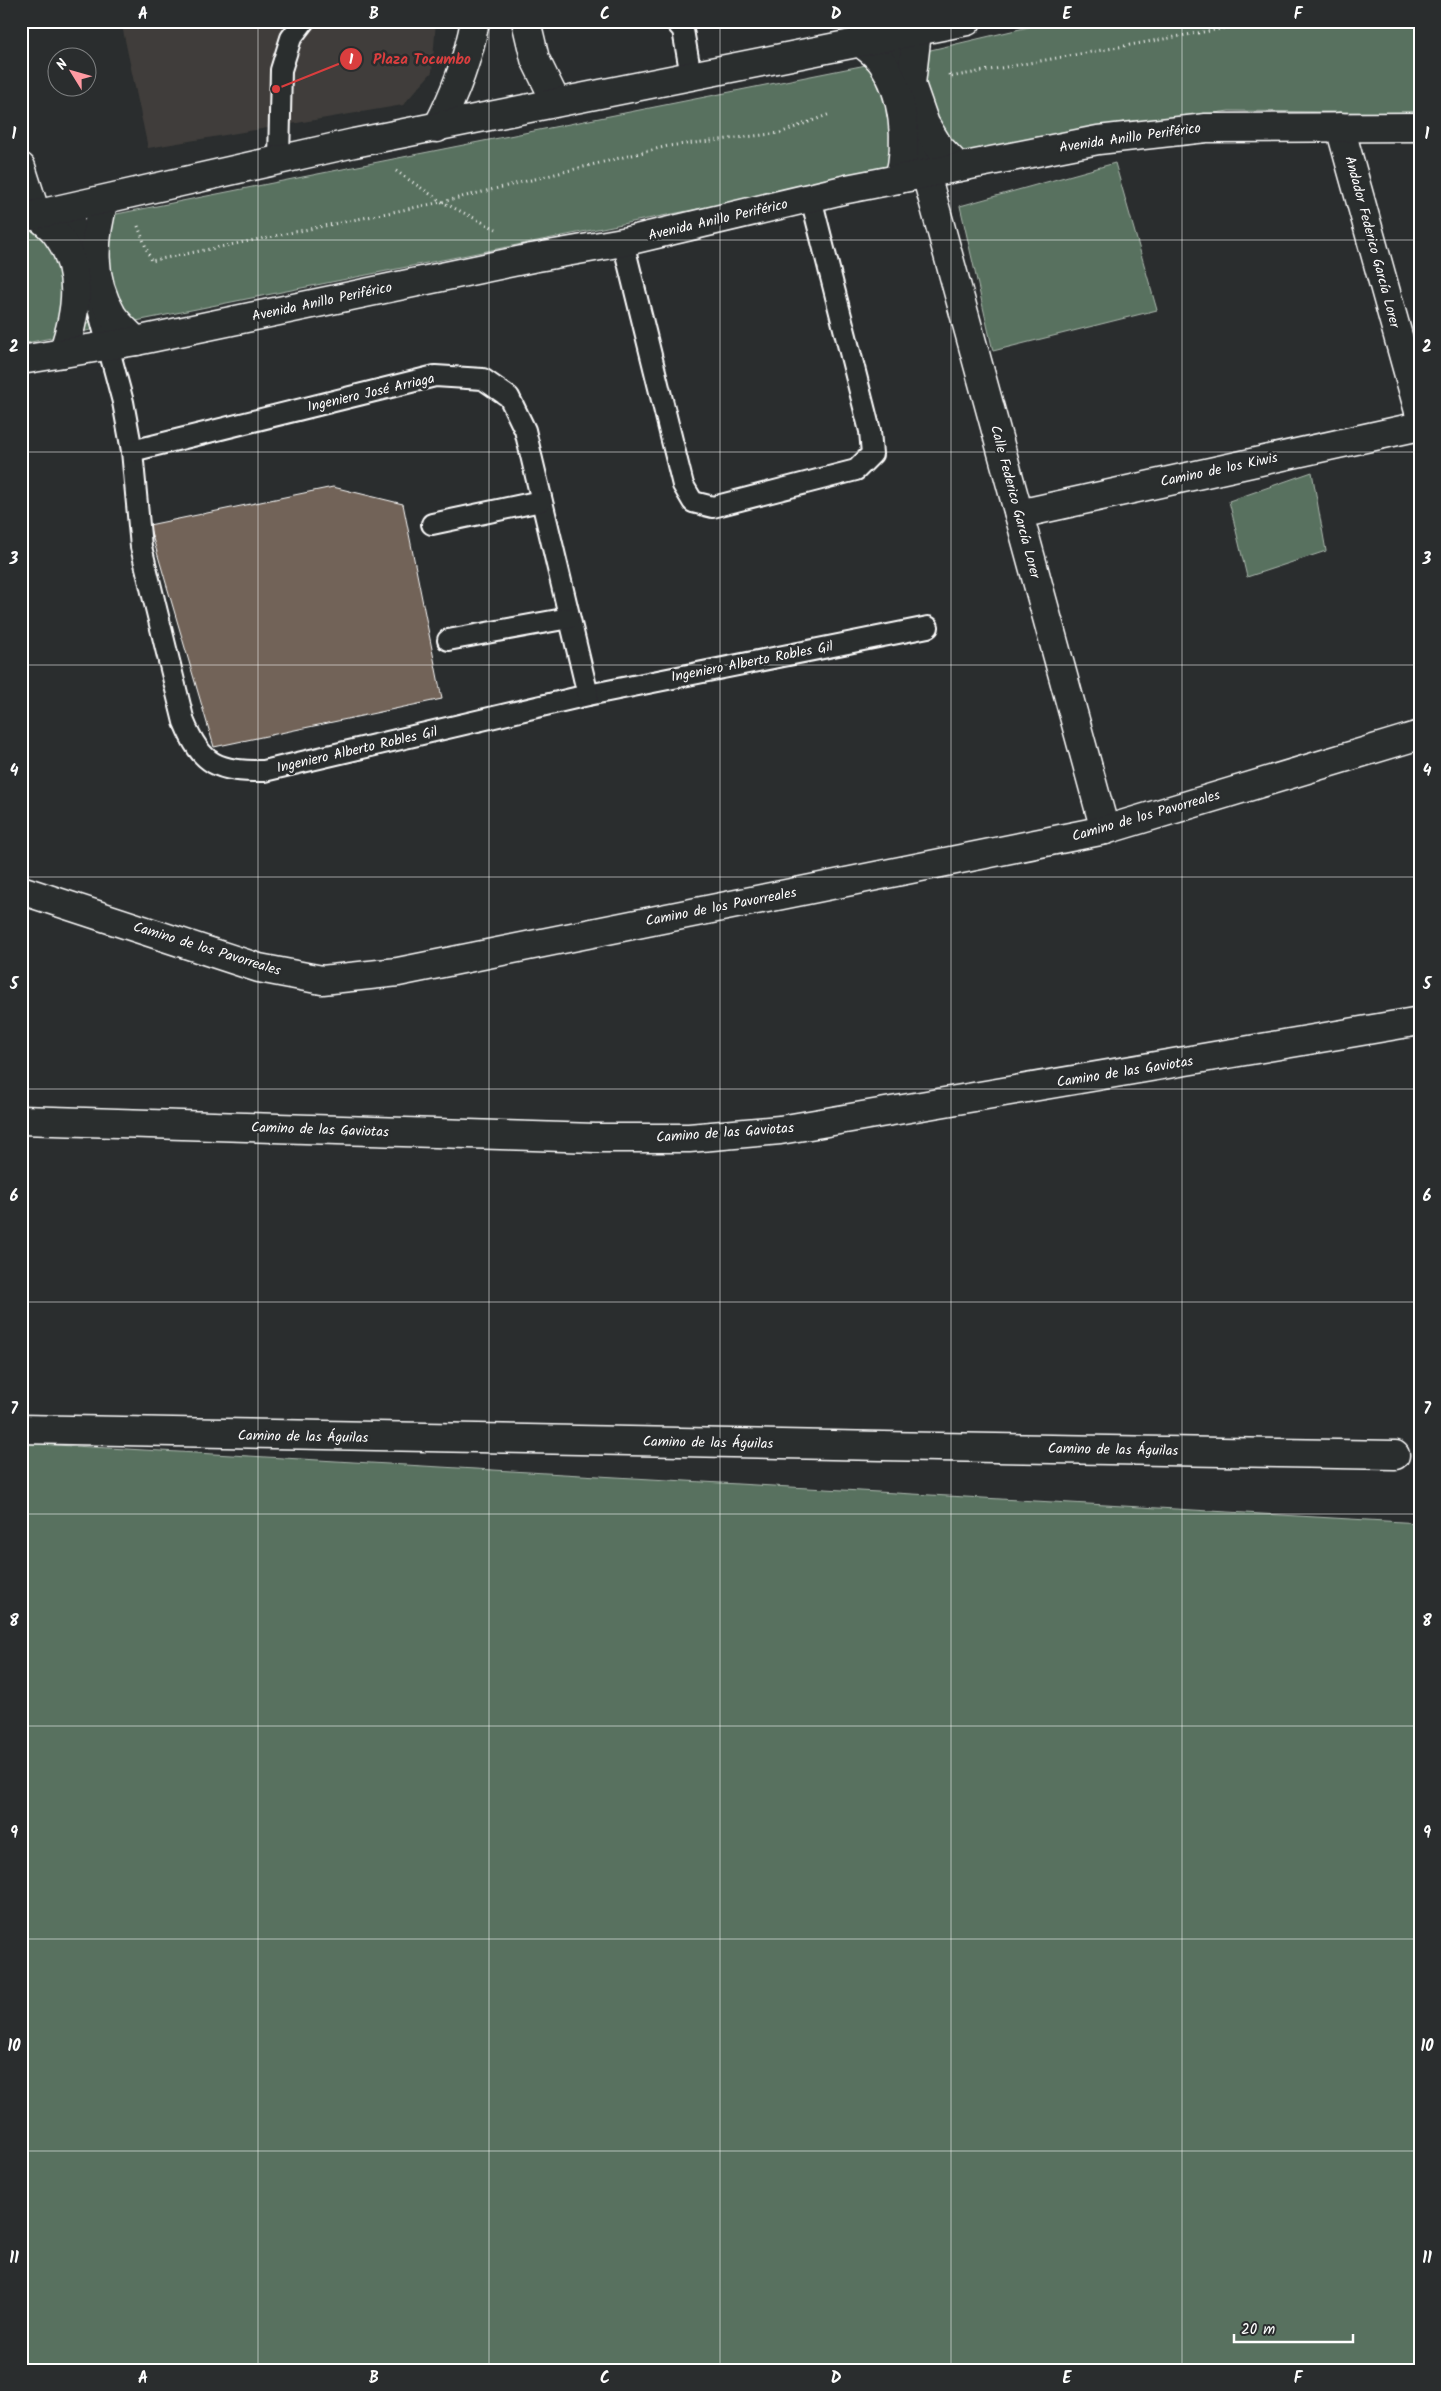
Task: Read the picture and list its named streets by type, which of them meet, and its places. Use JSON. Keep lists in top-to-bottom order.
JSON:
{
  "streets": {
    "street": [
      "Avenida Anillo Periférico",
      "Andador Federico García Lorer",
      "Camino de los Kiwis",
      "Calle Federico García Lorer",
      "Camino de los Pavorreales",
      "Camino de las Gaviotas",
      "Camino de las Águilas"
    ],
    "lane": ["Ingeniero José Arriaga", "Ingeniero Alberto Robles Gil"]
  },
  "crossings": [
    ["Avenida Anillo Periférico", "Andador Federico García Lorer"],
    ["Avenida Anillo Periférico", "Calle Federico García Lorer"],
    ["Avenida Anillo Periférico", "Ingeniero Alberto Robles Gil"],
    ["Ingeniero José Arriaga", "Ingeniero Alberto Robles Gil"],
    ["Camino de los Kiwis", "Calle Federico García Lorer"],
    ["Calle Federico García Lorer", "Camino de los Pavorreales"]
  ],
  "places": ["Plaza Tocumbo"],
  "scale_bar": "20 m",
  "north": "top left",
  "grid": {
    "columns": [
      "A",
      "B",
      "C",
      "D",
      "E",
      "F"
    ],
    "rows": [
      "1",
      "2",
      "3",
      "4",
      "5",
      "6",
      "7",
      "8",
      "9",
      "10",
      "11"
    ]
  }
}
